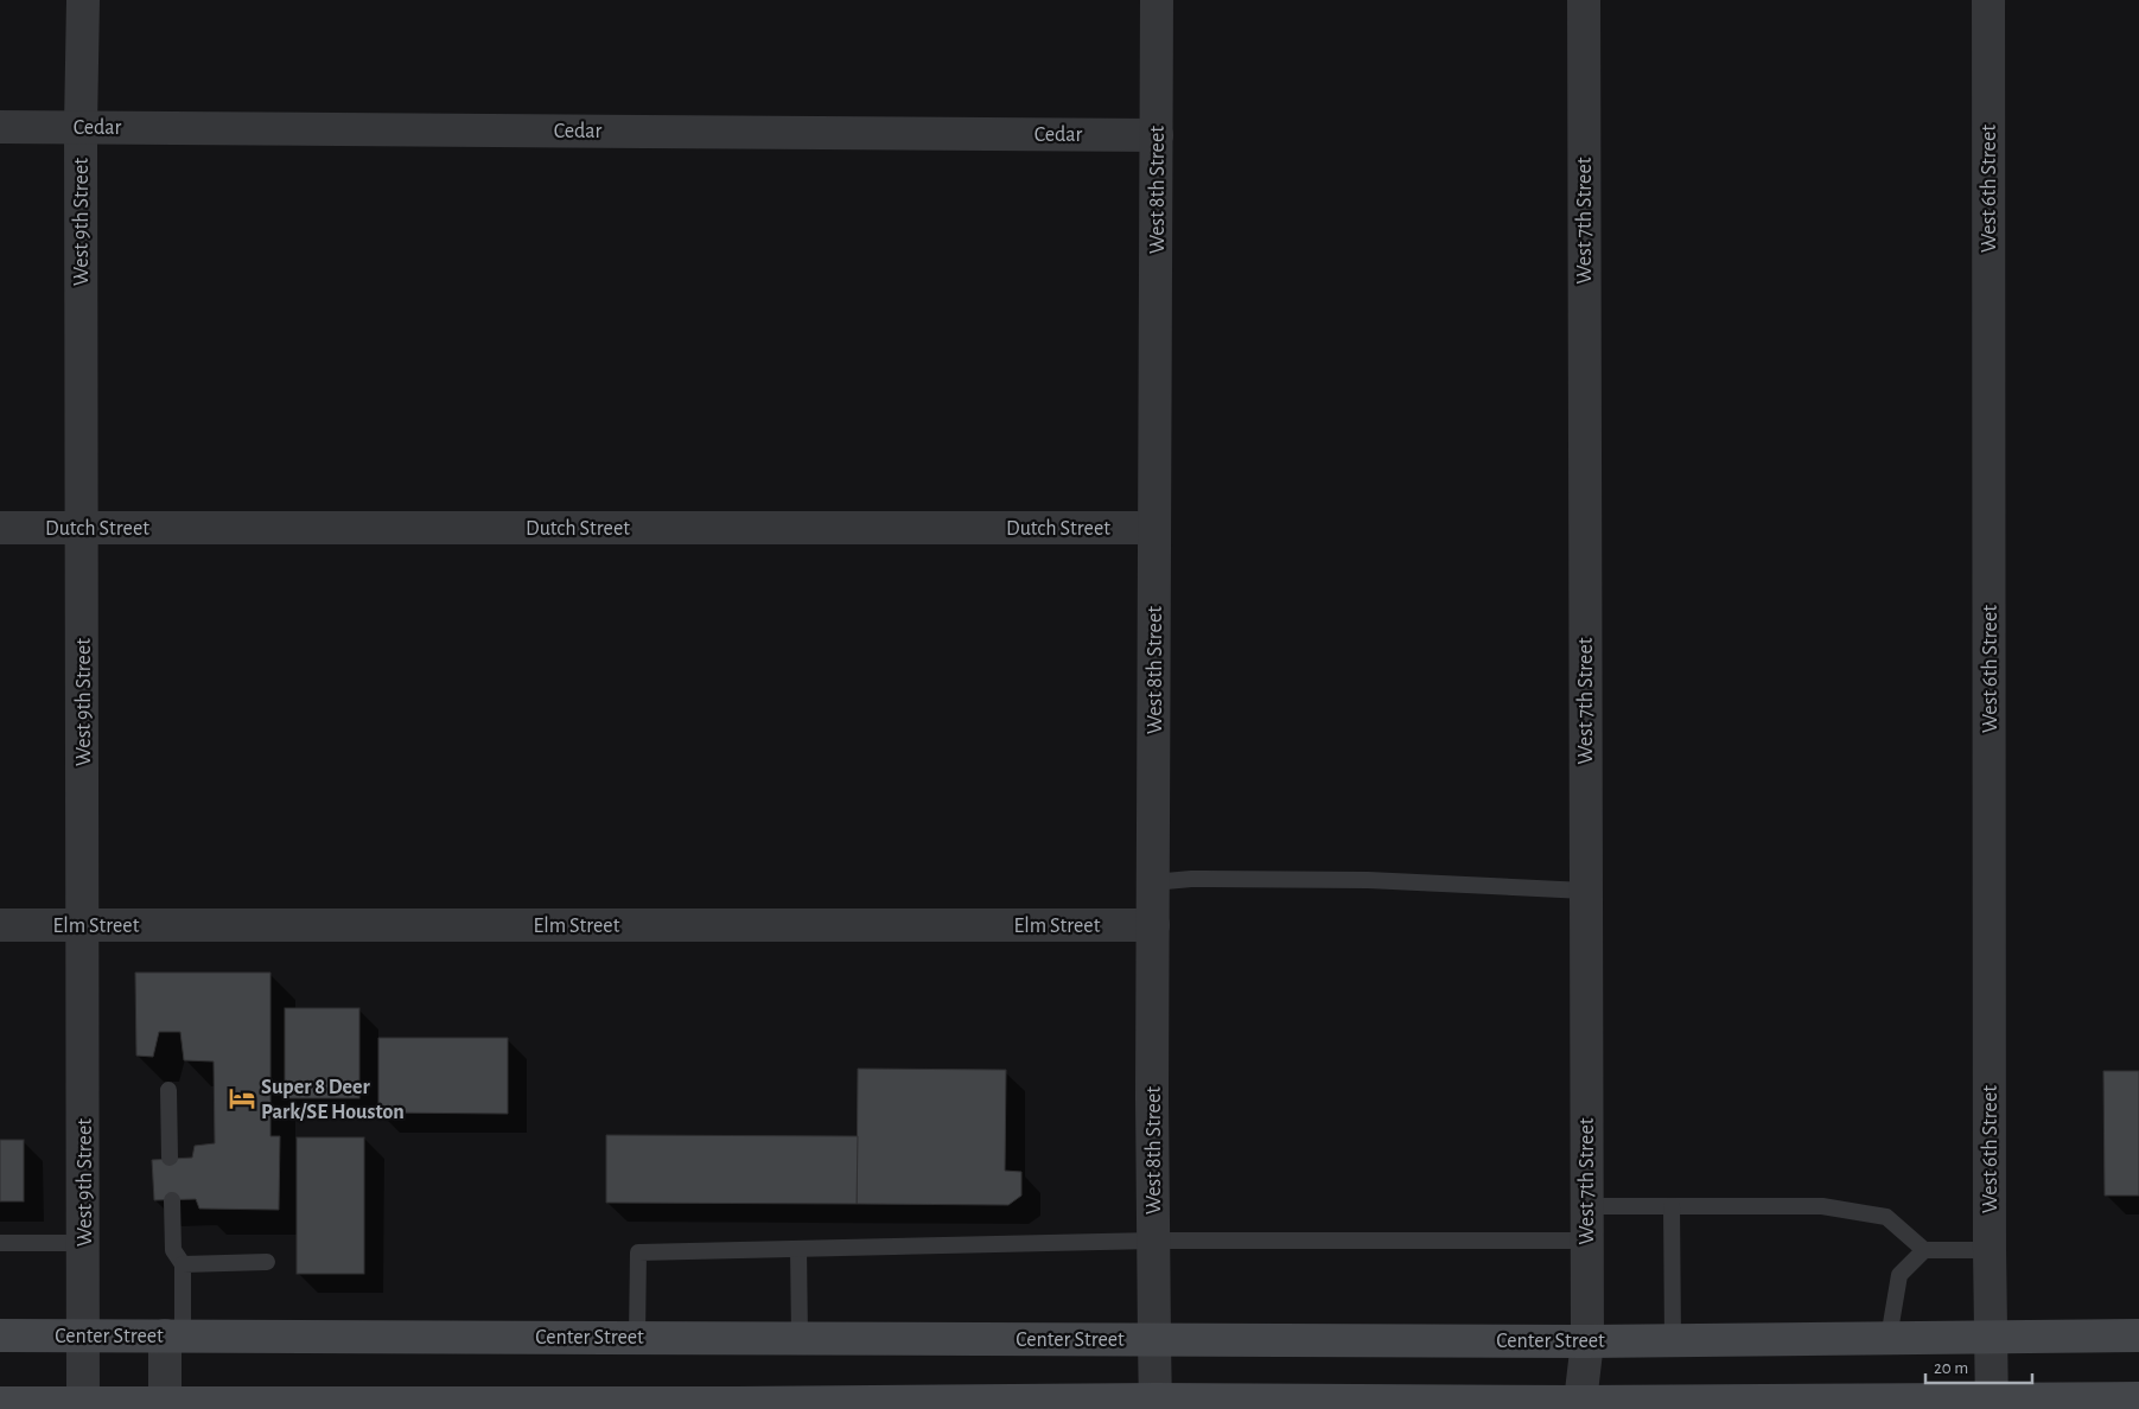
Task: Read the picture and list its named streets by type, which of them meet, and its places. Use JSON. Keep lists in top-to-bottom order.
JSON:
{
  "streets": {
    "main road": ["Center Street"],
    "street": [
      "Cedar",
      "West 6th Street",
      "West 8th Street",
      "West 7th Street",
      "West 9th Street",
      "Dutch Street",
      "Elm Street"
    ]
  },
  "crossings": [
    ["Cedar", "West 8th Street"],
    ["Cedar", "West 9th Street"],
    ["West 6th Street", "Center Street"],
    ["West 8th Street", "Dutch Street"],
    ["West 8th Street", "Elm Street"],
    ["West 8th Street", "Center Street"],
    ["West 7th Street", "Center Street"],
    ["West 9th Street", "Dutch Street"],
    ["West 9th Street", "Elm Street"],
    ["West 9th Street", "Center Street"]
  ],
  "places": {
    "hotel": ["Super 8 Deer Park/SE Houston"]
  },
  "scale_bar": "20 m"
}
